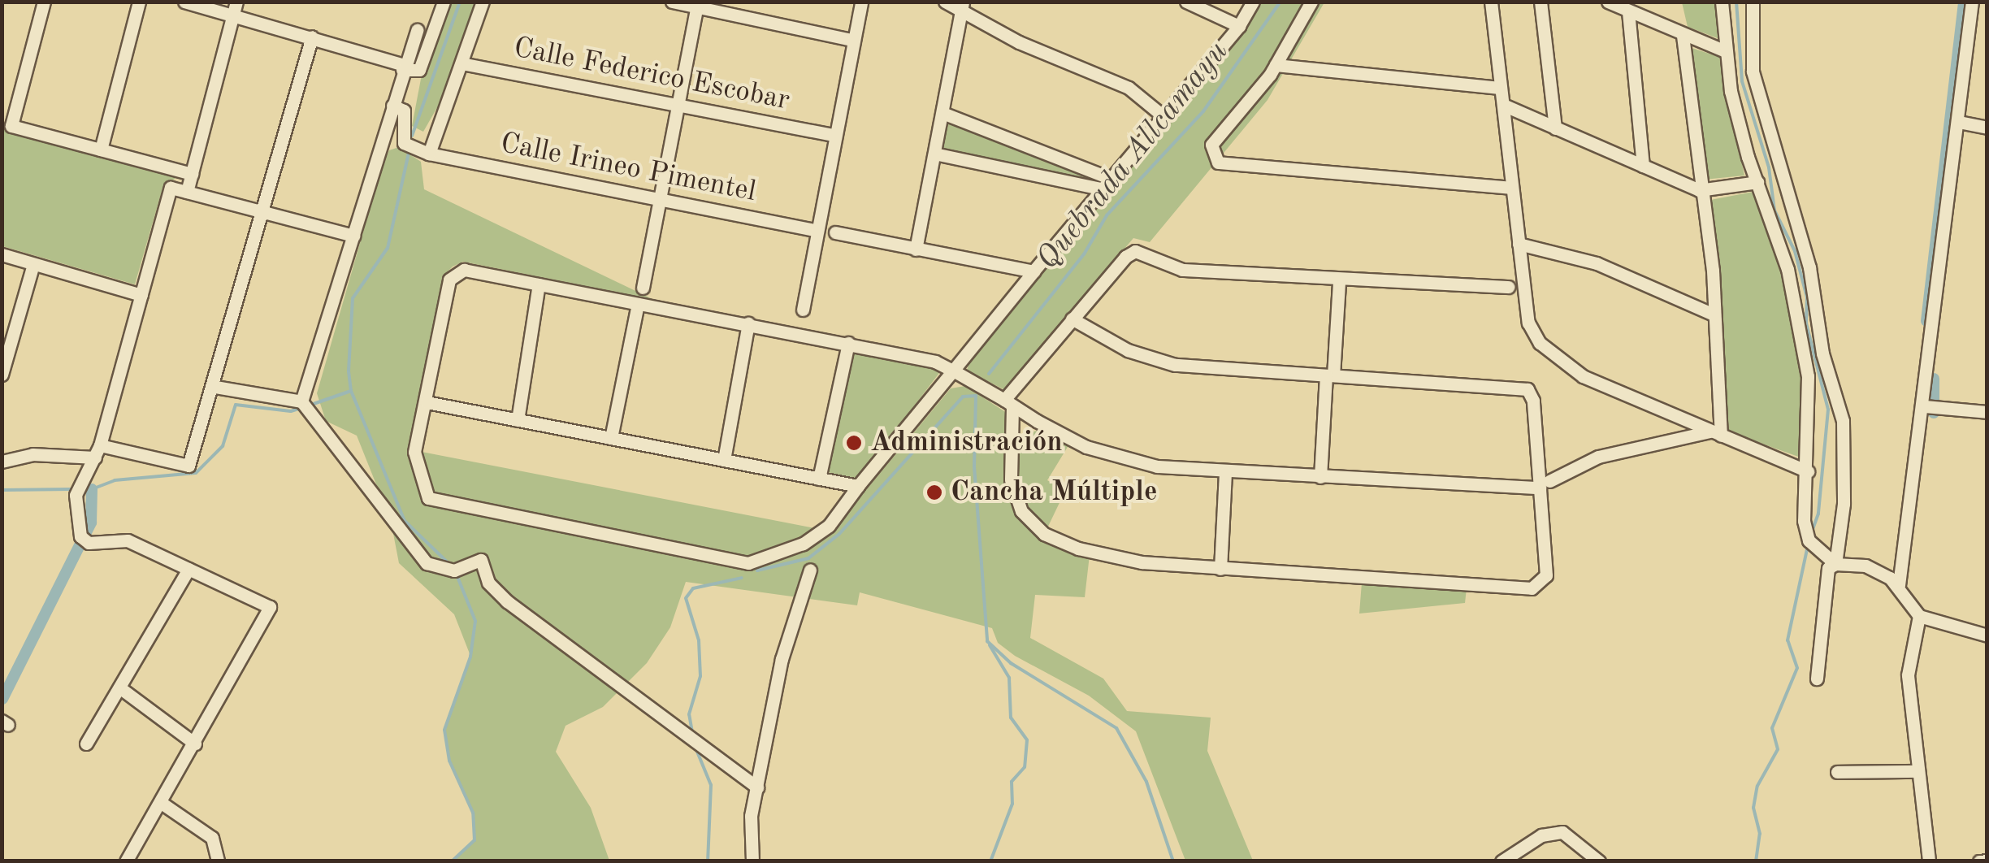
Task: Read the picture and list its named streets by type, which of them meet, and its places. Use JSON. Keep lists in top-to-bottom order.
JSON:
{
  "streets": {
    "street": ["Calle Federico Escobar", "Calle Irineo Pimentel"]
  },
  "water": ["Quebrada Allcamayu"],
  "places": ["Administración", "Cancha Múltiple"]
}
